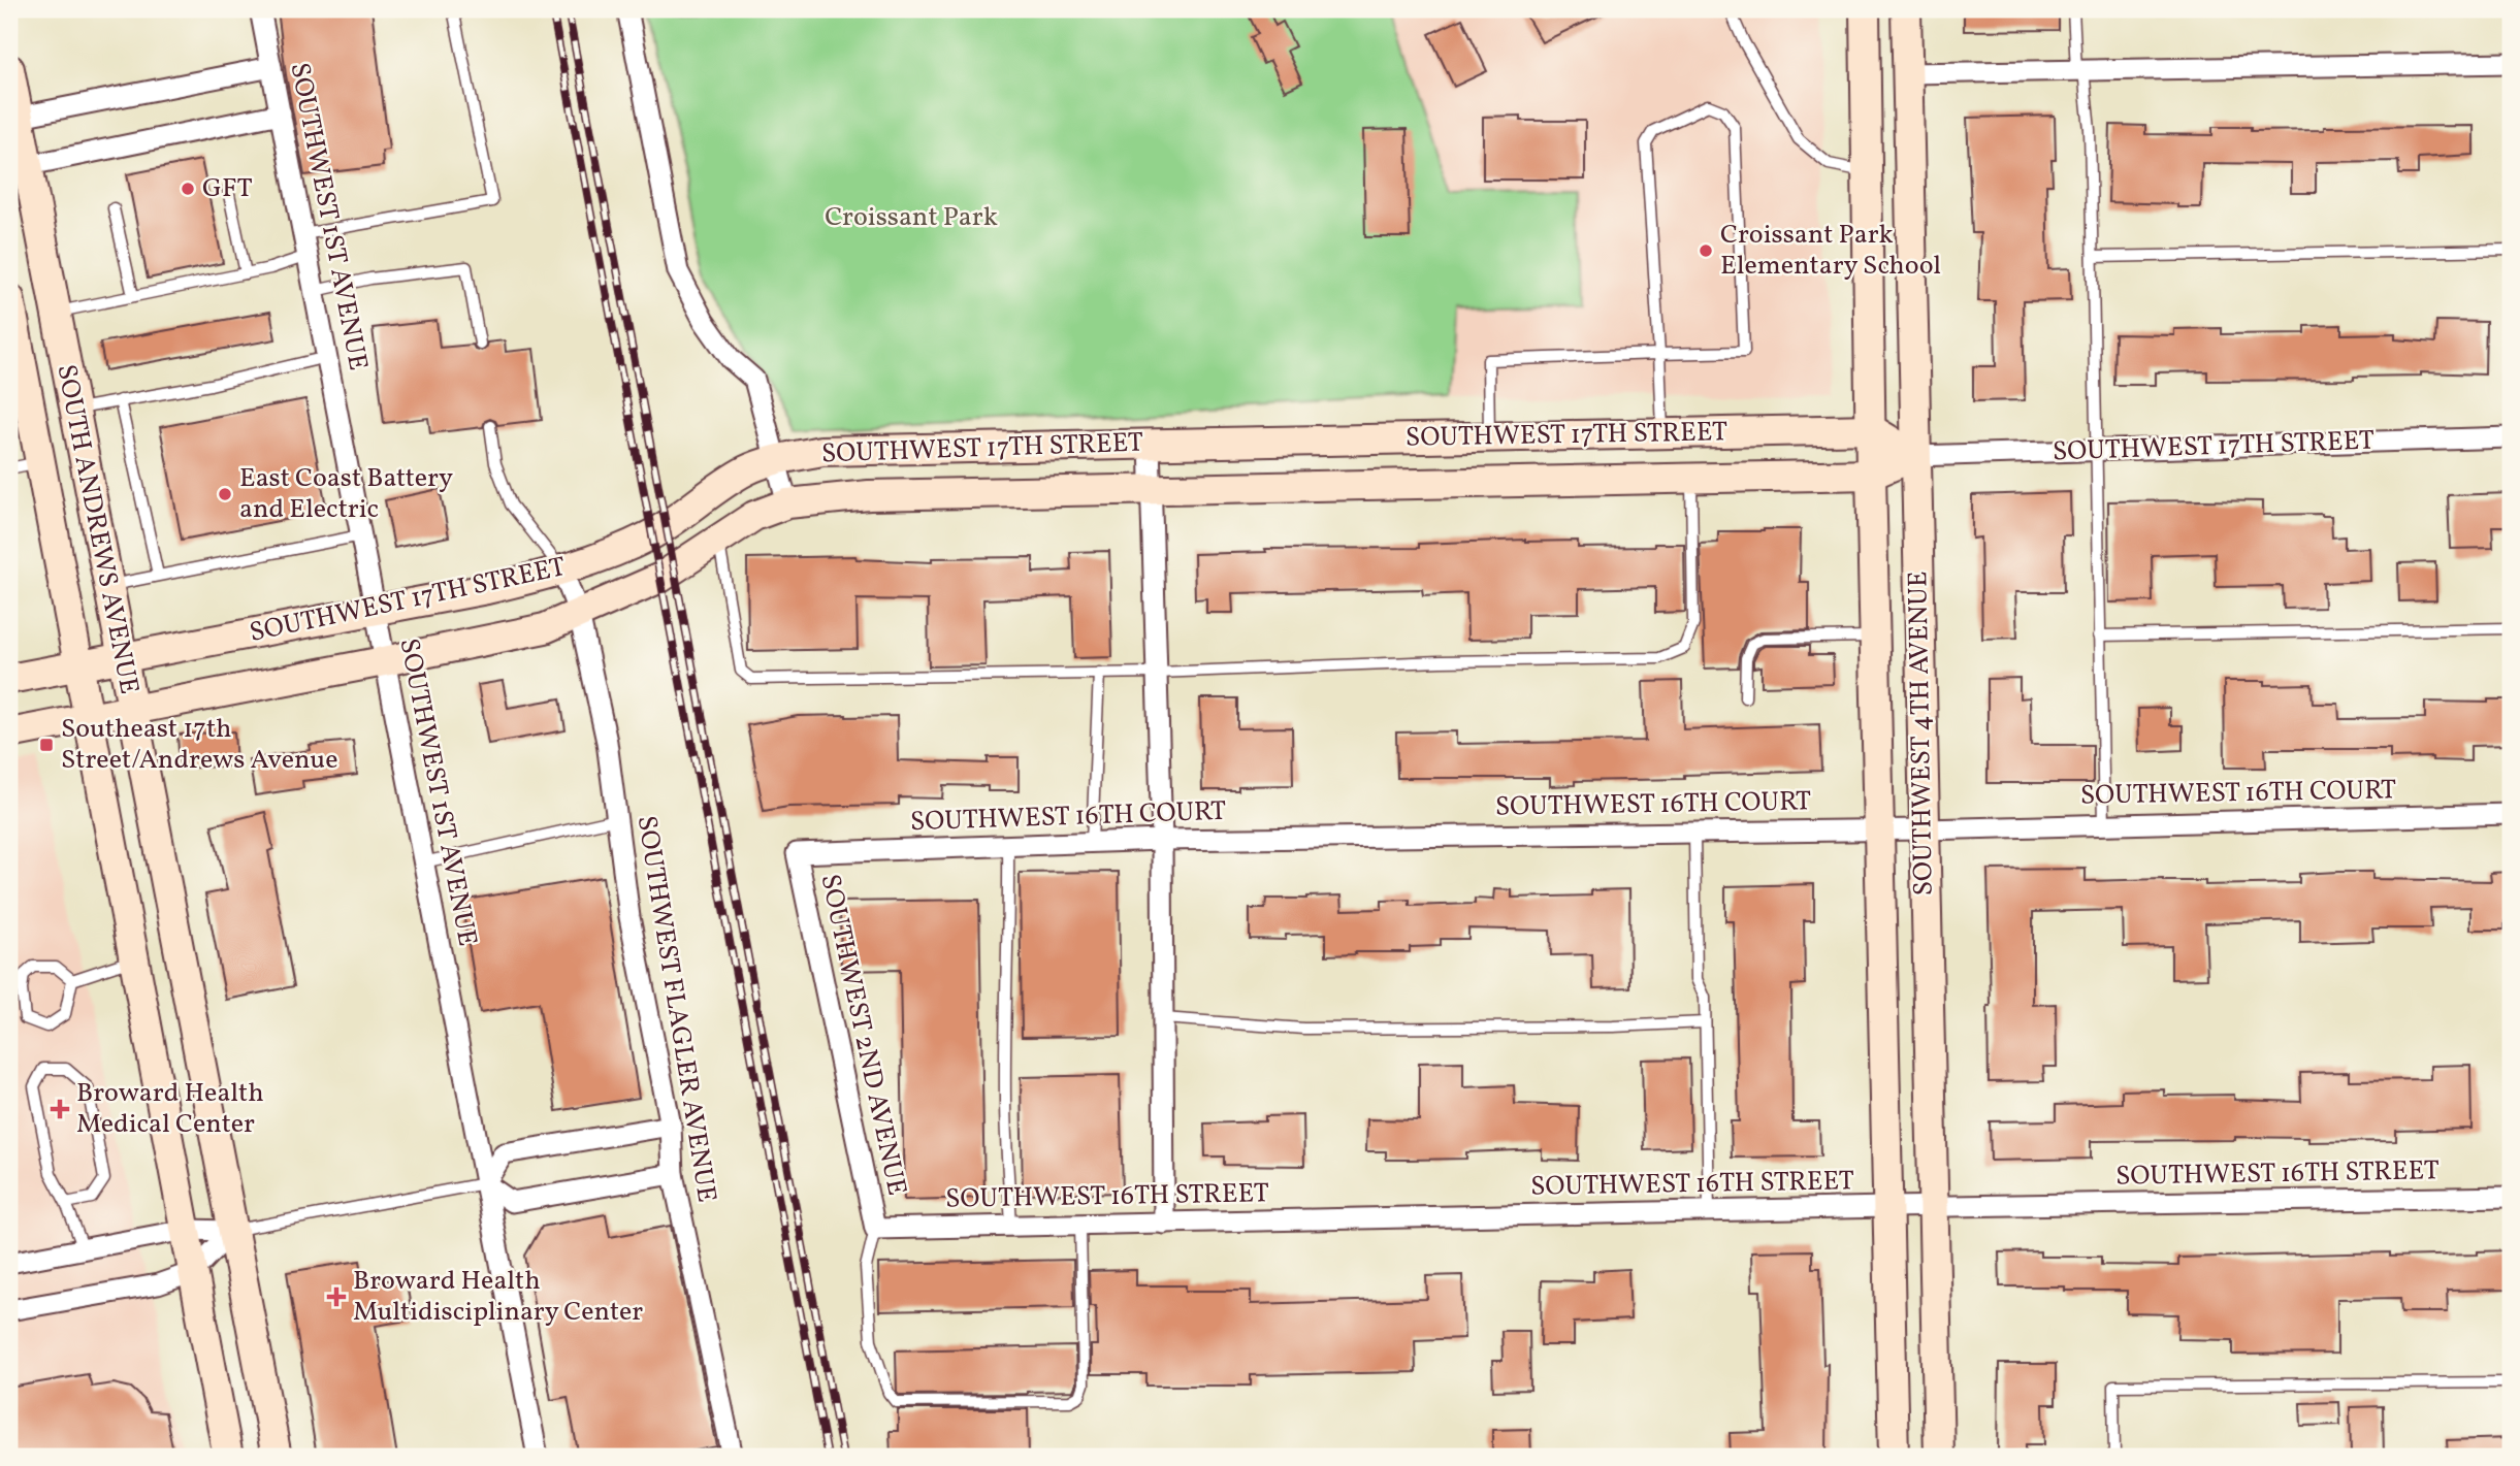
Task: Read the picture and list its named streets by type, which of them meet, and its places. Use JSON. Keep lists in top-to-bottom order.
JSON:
{
  "streets": {
    "main road": ["SOUTHWEST 17TH STREET", "SOUTH ANDREWS AVENUE", "SOUTHWEST 4TH AVENUE"],
    "street": [
      "SOUTHWEST 1ST AVENUE",
      "SOUTHWEST 16TH COURT",
      "SOUTHWEST FLAGLER AVENUE",
      "SOUTHWEST 2ND AVENUE",
      "SOUTHWEST 16TH STREET"
    ]
  },
  "crossings": [
    ["SOUTHWEST 1ST AVENUE", "SOUTHWEST 17TH STREET"],
    ["SOUTHWEST 17TH STREET", "SOUTH ANDREWS AVENUE"],
    ["SOUTHWEST 17TH STREET", "SOUTHWEST 4TH AVENUE"],
    ["SOUTHWEST 17TH STREET", "SOUTHWEST FLAGLER AVENUE"],
    ["SOUTHWEST 4TH AVENUE", "SOUTHWEST 16TH COURT"],
    ["SOUTHWEST 4TH AVENUE", "SOUTHWEST 16TH STREET"],
    ["SOUTHWEST 16TH COURT", "SOUTHWEST 2ND AVENUE"],
    ["SOUTHWEST 2ND AVENUE", "SOUTHWEST 16TH STREET"]
  ],
  "parks": ["Croissant Park"],
  "places": {
    "other": ["GFT", "Croissant Park Elementary School", "East Coast Battery and Electric"],
    "transit": ["Southeast 17th Street/Andrews Avenue"],
    "health": ["Broward Health Medical Center", "Broward Health Multidisciplinary Center"]
  }
}
